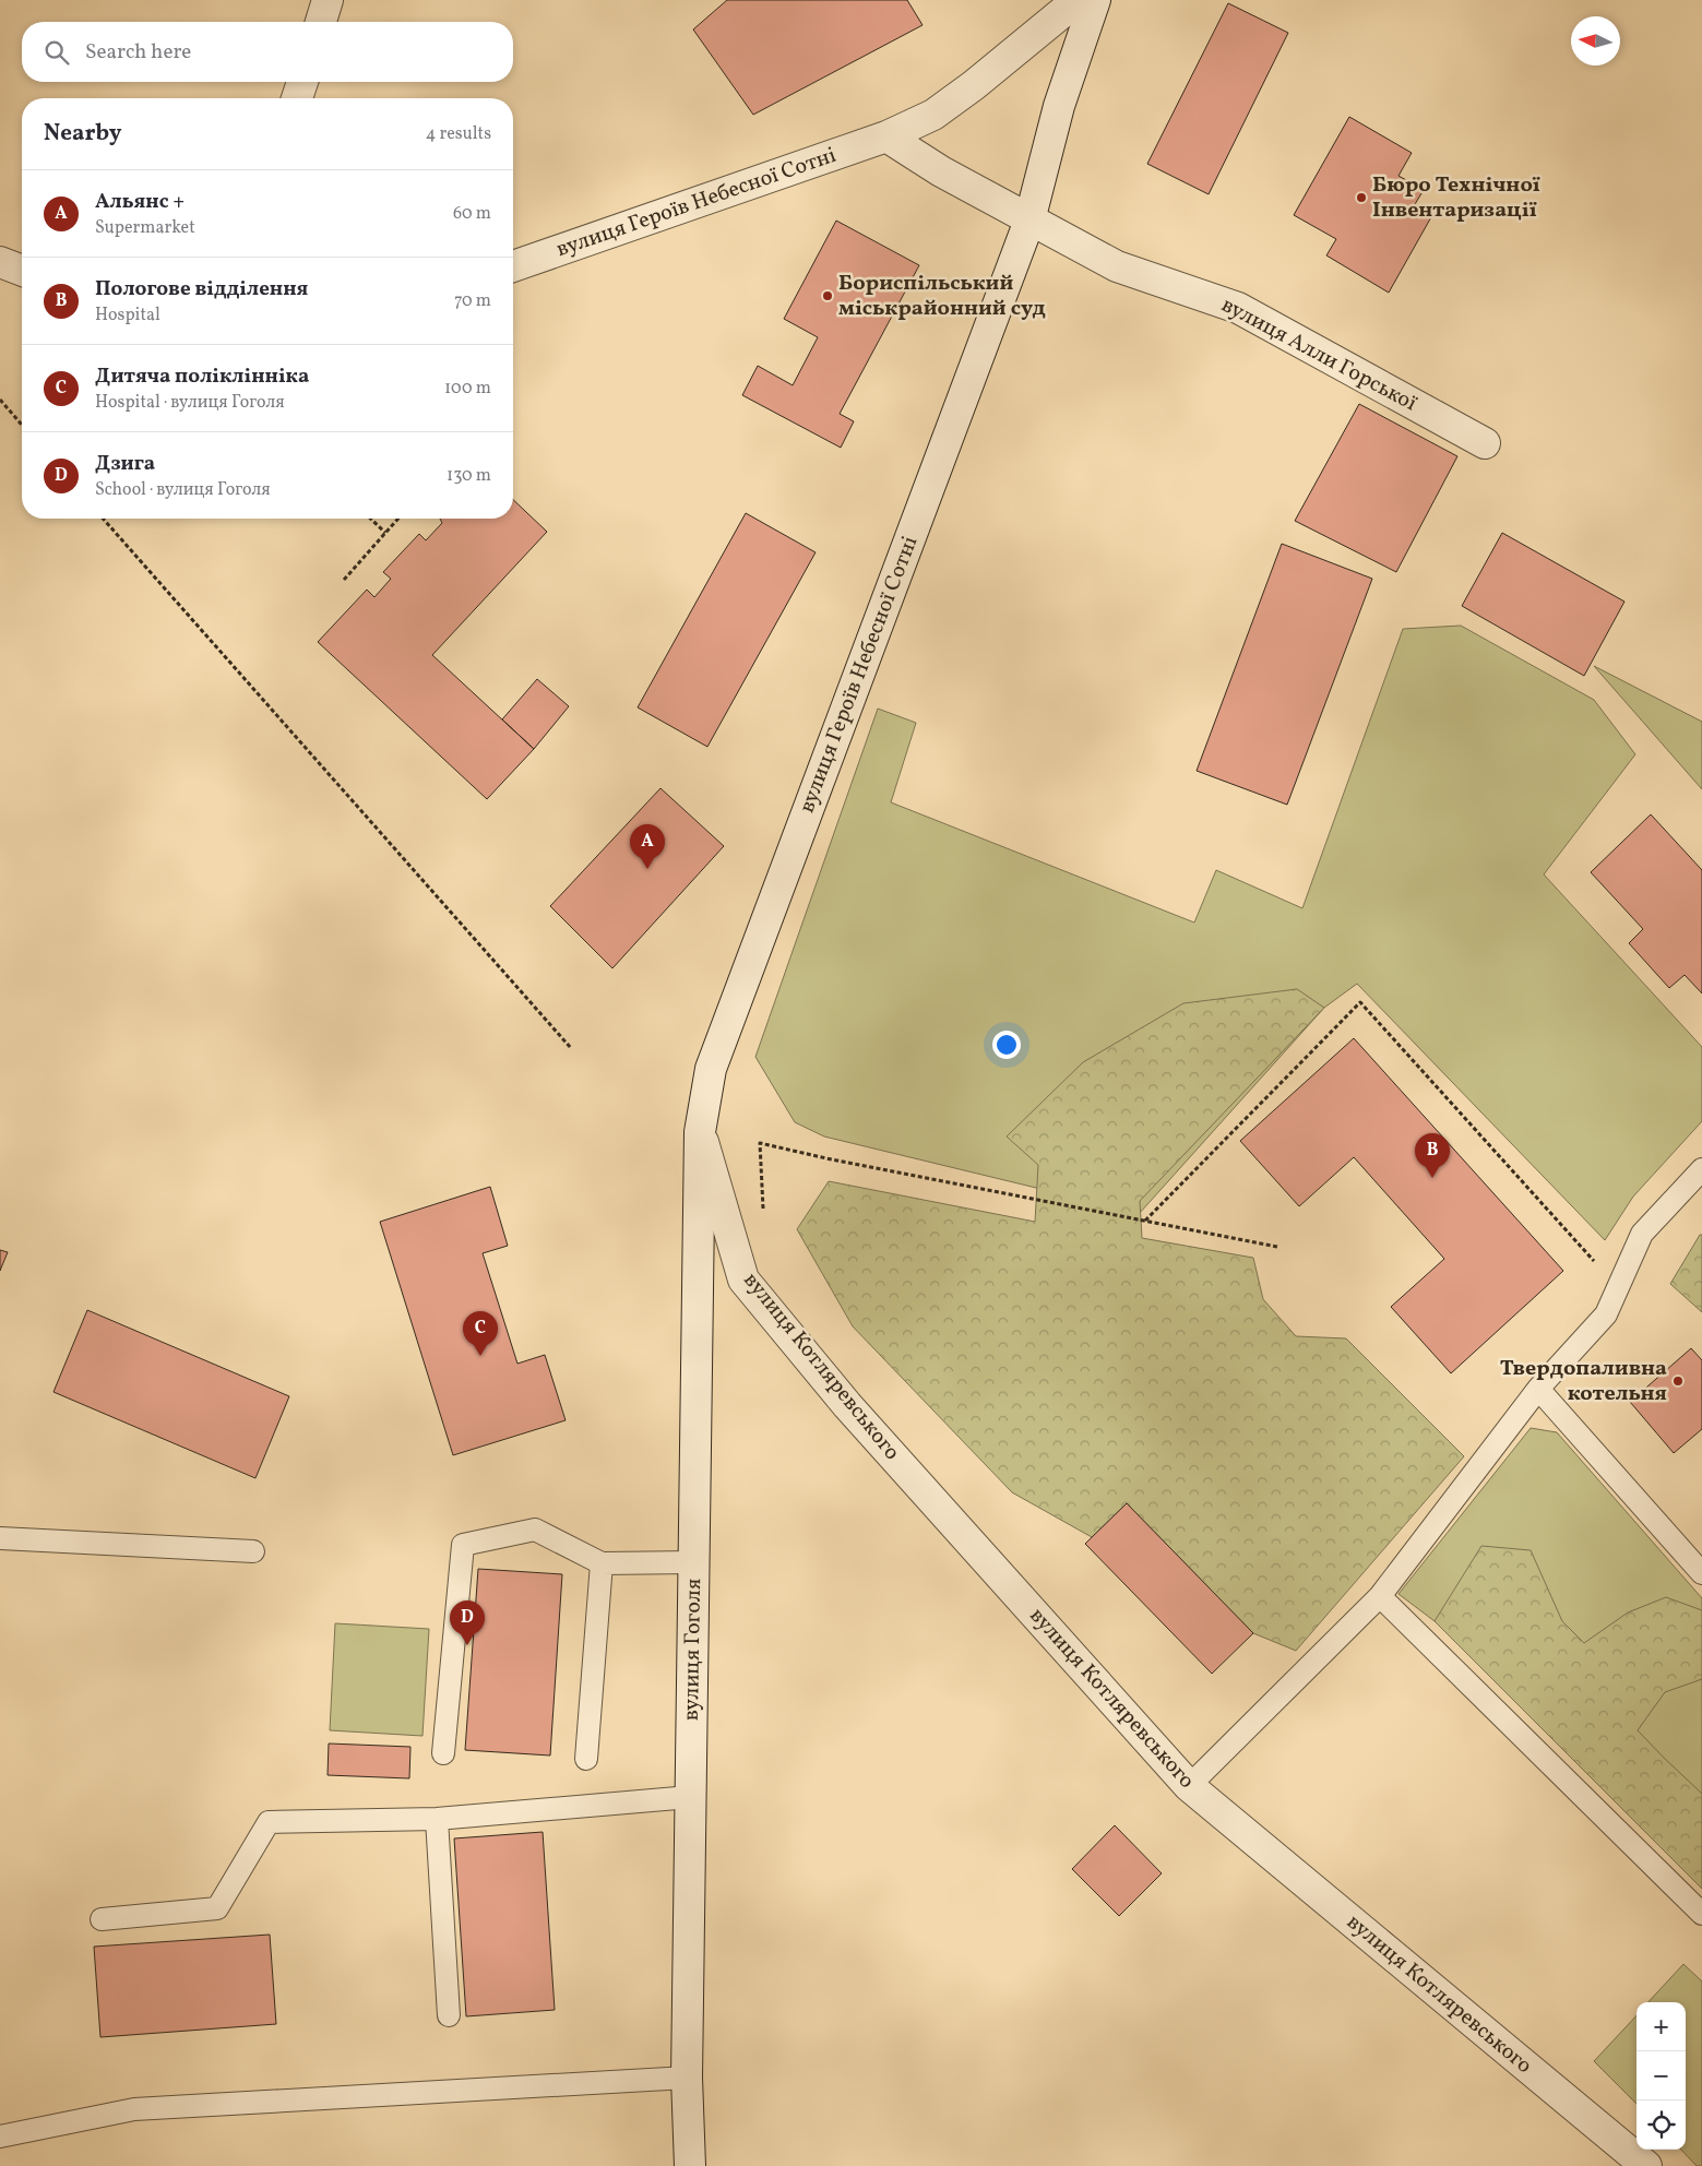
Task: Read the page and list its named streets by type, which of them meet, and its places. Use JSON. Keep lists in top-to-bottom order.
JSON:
{
  "streets": {
    "street": [
      "вулиця Героїв Небесної Сотні",
      "вулиця Алли Горської",
      "вулиця Котляревського",
      "вулиця Гоголя"
    ]
  },
  "crossings": [
    ["вулиця Героїв Небесної Сотні", "вулиця Алли Горської"],
    ["вулиця Героїв Небесної Сотні", "вулиця Котляревського"],
    ["вулиця Героїв Небесної Сотні", "вулиця Гоголя"],
    ["вулиця Котляревського", "вулиця Гоголя"]
  ],
  "places": ["Бюро Технічної Інвентаризації", "Бориспільський міськрайонний суд", "Твердопаливна котельня"],
  "north": "left",
  "page": {
    "search": "Search here",
    "heading": ["Nearby", "4 results"],
    "list": [
      {
        "mark": "A",
        "name": "Альянс +",
        "note": "Supermarket",
        "value": "60 m"
      },
      {
        "mark": "B",
        "name": "Пологове відділення",
        "note": "Hospital",
        "value": "70 m"
      },
      {
        "mark": "C",
        "name": "Дитяча поліклінніка",
        "note": "Hospital · вулиця Гоголя",
        "value": "100 m"
      },
      {
        "mark": "D",
        "name": "Дзига",
        "note": "School · вулиця Гоголя",
        "value": "130 m"
      }
    ],
    "pins": [
      "A",
      "B",
      "C",
      "D"
    ],
    "map_buttons": ["+", "−"]
  }
}
